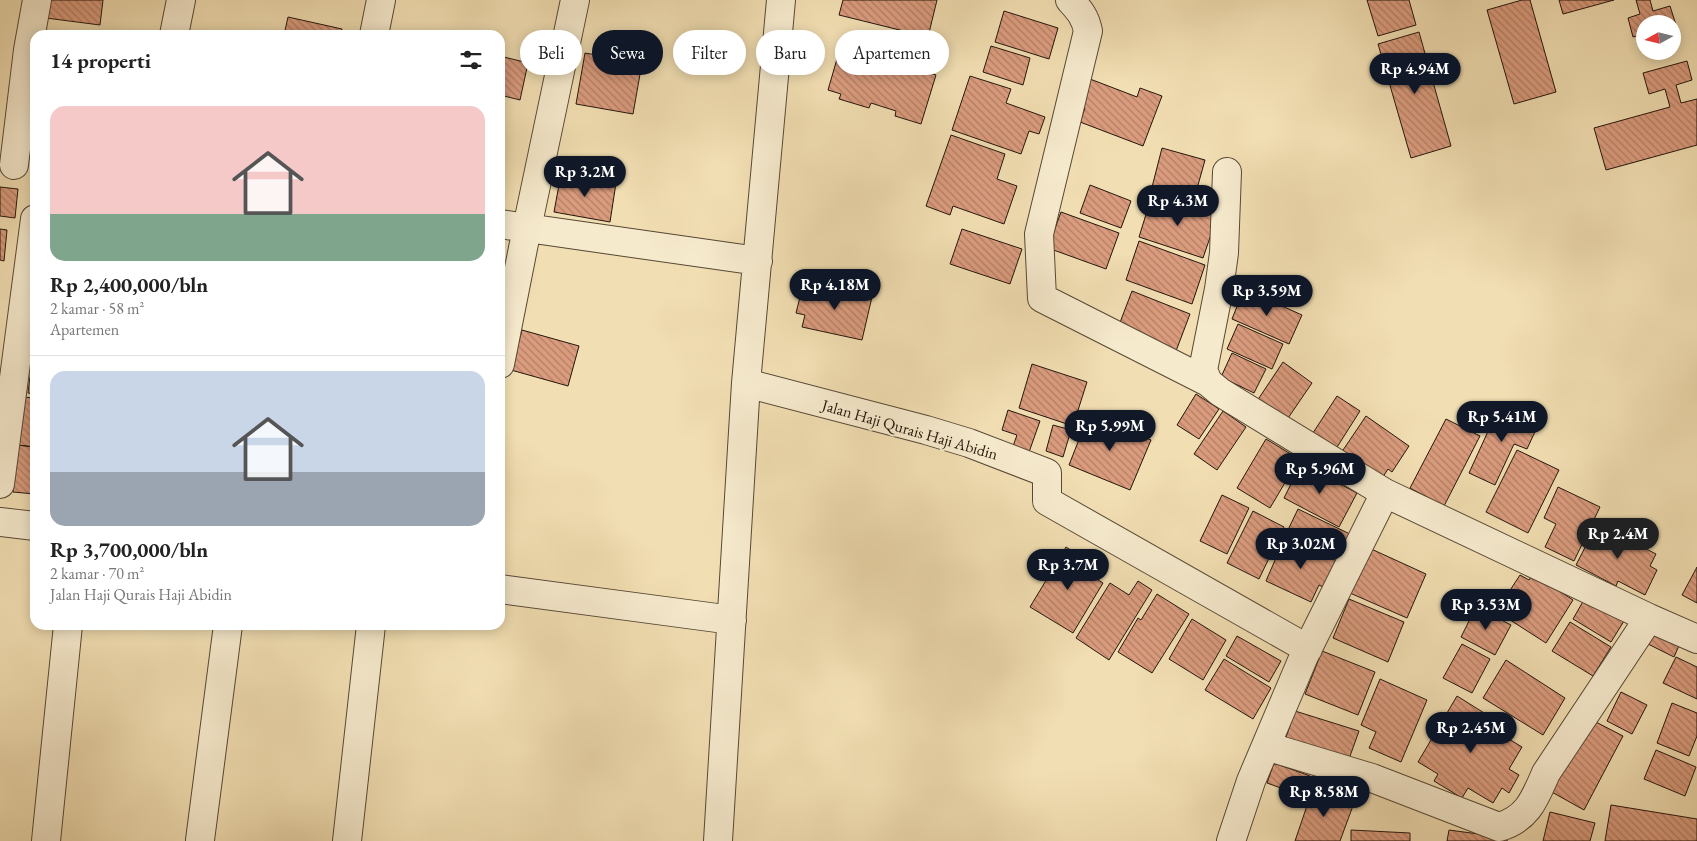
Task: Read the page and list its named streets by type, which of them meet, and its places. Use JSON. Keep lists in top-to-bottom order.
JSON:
{
  "streets": {
    "street": ["Jalan Haji Qurais Haji Abidin"]
  },
  "north": "left",
  "page": {
    "chip": [
      "Beli",
      "Sewa",
      "Filter",
      "Baru",
      "Apartemen"
    ],
    "heading": "14 properti",
    "price": [
      "Rp 4.94M",
      "Rp 3.2M",
      "Rp 4.3M",
      "Rp 4.18M",
      "Rp 3.59M",
      "Rp 5.41M",
      "Rp 5.99M",
      "Rp 5.96M",
      "Rp 2.4M",
      "Rp 3.02M",
      "Rp 3.7M",
      "Rp 3.53M",
      "Rp 2.45M",
      "Rp 8.58M"
    ],
    "list": [
      {
        "name": "Rp 2,400,000/bln",
        "note": "2 kamar · 58 m² · Apartemen"
      },
      {
        "name": "Rp 3,700,000/bln",
        "note": "2 kamar · 70 m² · Jalan Haji Qurais Haji Abidin"
      }
    ]
  }
}
